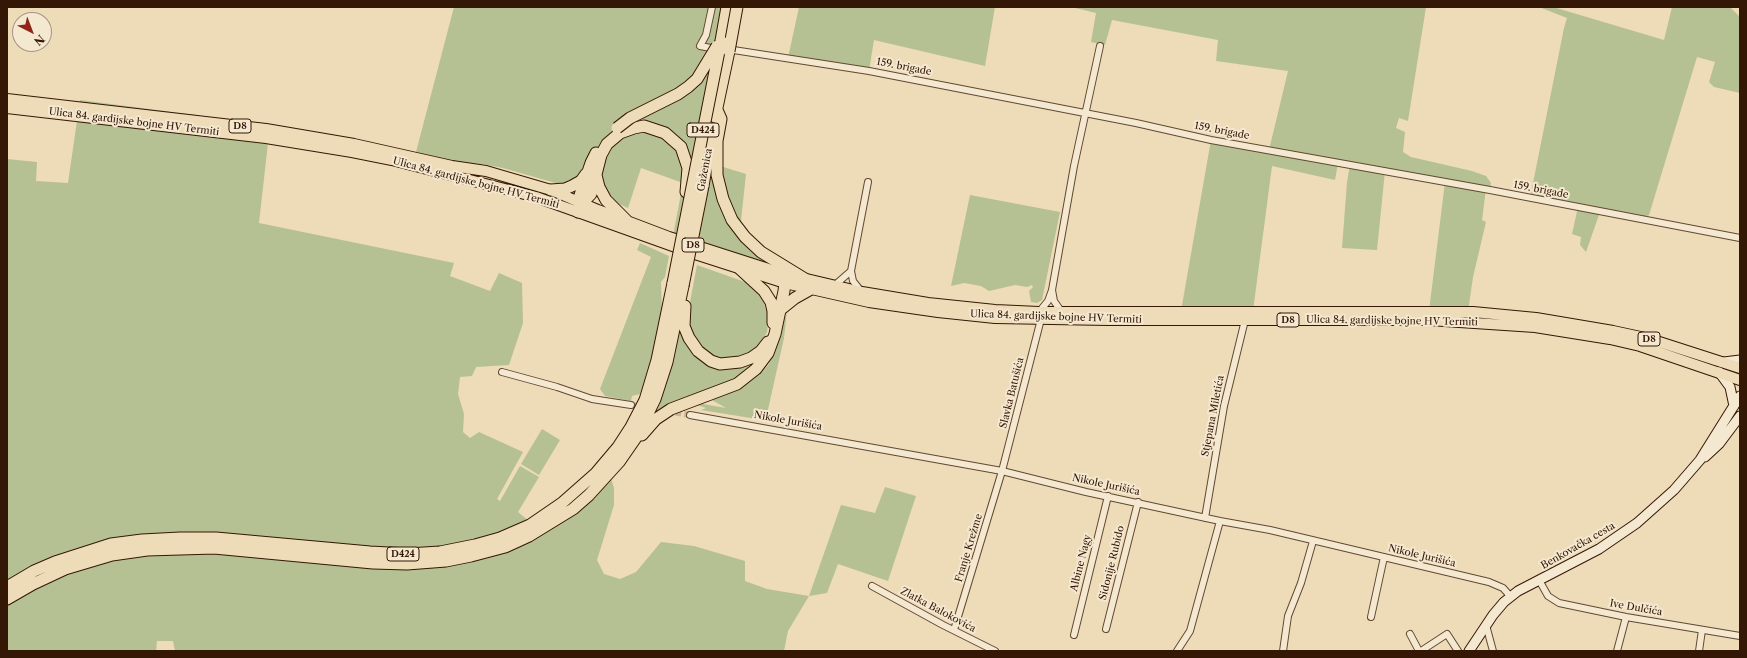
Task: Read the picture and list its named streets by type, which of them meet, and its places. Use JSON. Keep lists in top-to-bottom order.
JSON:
{
  "streets": {
    "highway": ["D424", "Gaženica"],
    "main road": ["Ulica 84. gardijske bojne HV Termiti", "D8", "Benkovačka cesta"],
    "street": [
      "159. brigade",
      "Slavka Batušića",
      "Stjepana Miletića",
      "Nikole Jurišića",
      "Franje Krežme",
      "Albine Nagy",
      "Sidonije Rubido",
      "Ive Dulčića",
      "Zlatka Balokovića"
    ]
  },
  "crossings": [
    ["159. brigade", "Slavka Batušića"],
    ["Ulica 84. gardijske bojne HV Termiti", "Slavka Batušića"],
    ["Ulica 84. gardijske bojne HV Termiti", "Stjepana Miletića"],
    ["D424", "Gaženica"],
    ["Slavka Batušića", "Nikole Jurišića"],
    ["Slavka Batušića", "Franje Krežme"],
    ["Stjepana Miletića", "Nikole Jurišića"],
    ["Nikole Jurišića", "Benkovačka cesta"],
    ["Nikole Jurišića", "Franje Krežme"],
    ["Nikole Jurišića", "Albine Nagy"],
    ["Nikole Jurišića", "Sidonije Rubido"],
    ["Benkovačka cesta", "Ive Dulčića"],
    ["Franje Krežme", "Zlatka Balokovića"]
  ],
  "north": "bottom right"
}
